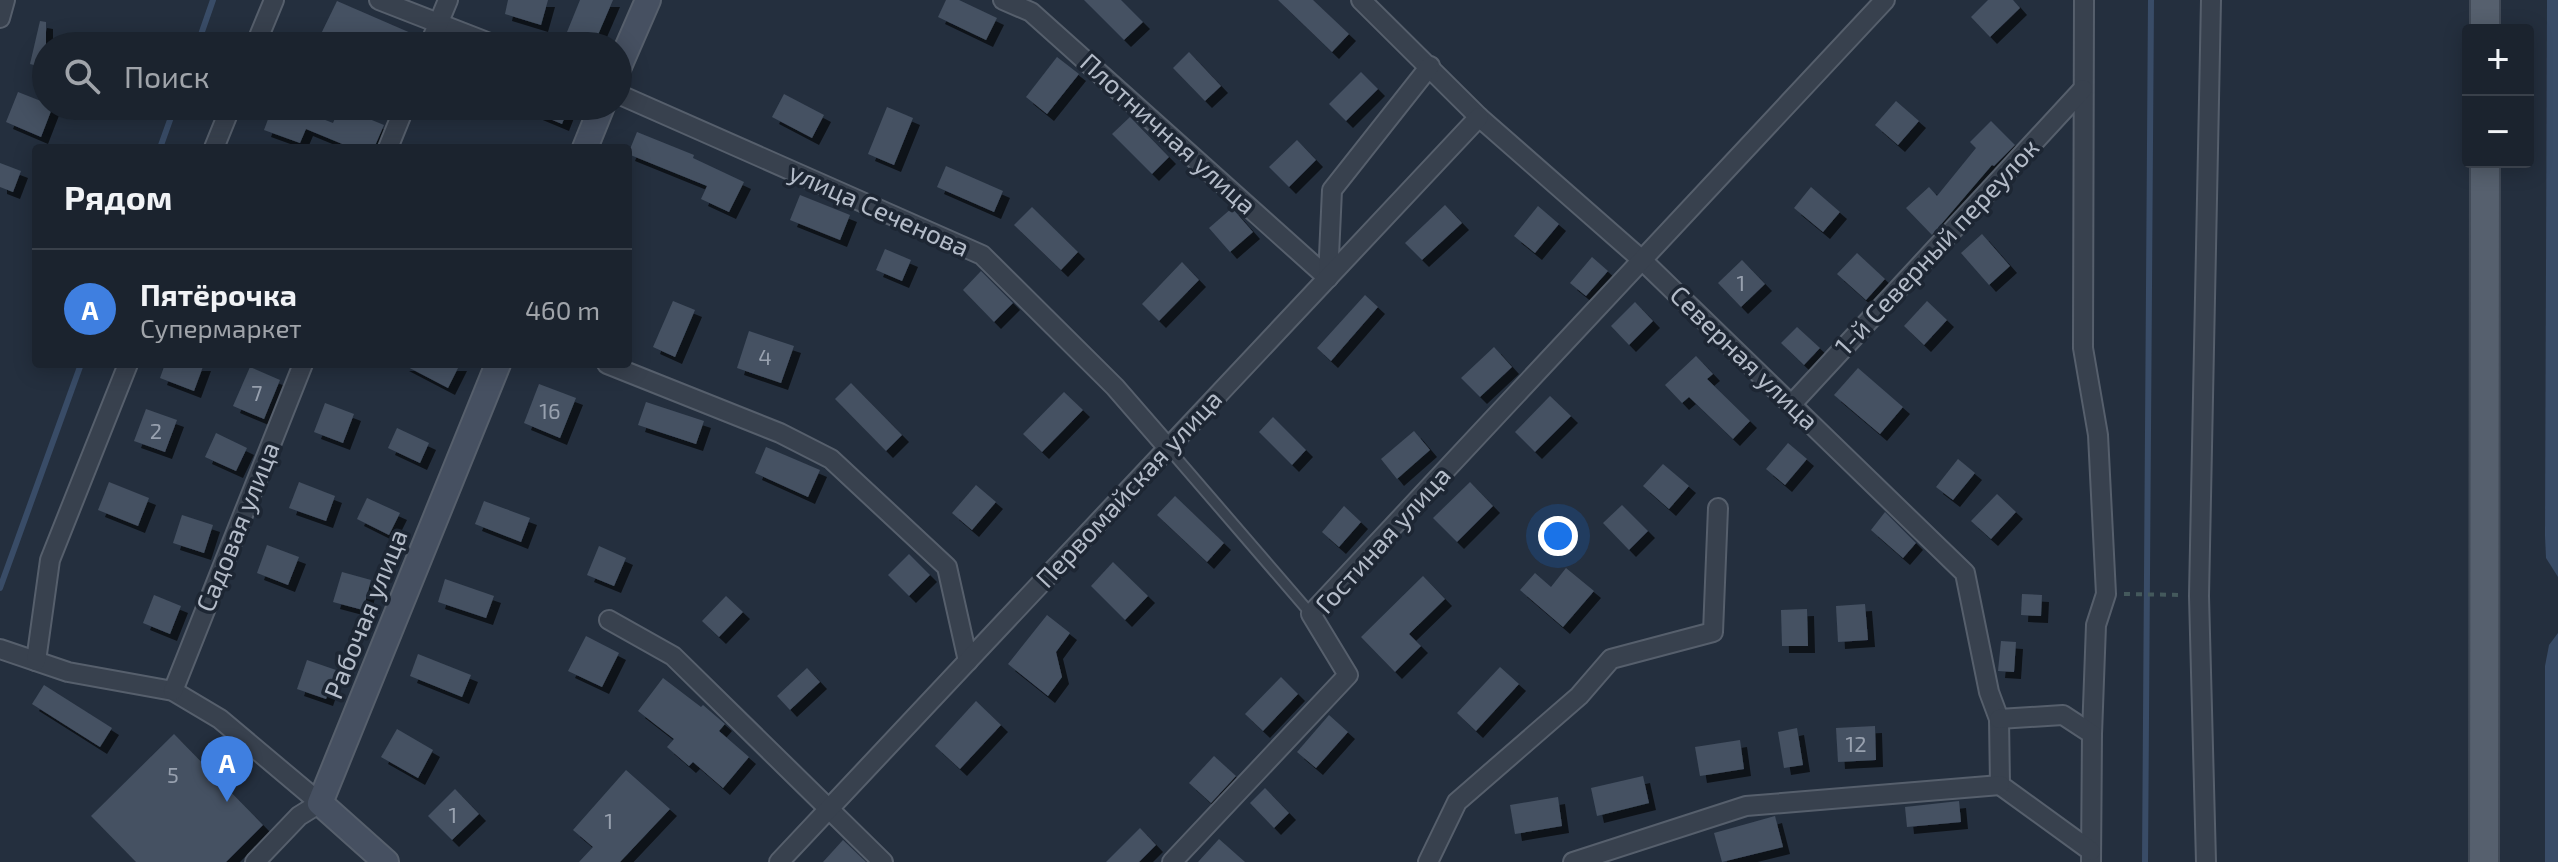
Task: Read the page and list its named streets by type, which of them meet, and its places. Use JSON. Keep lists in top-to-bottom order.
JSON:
{
  "streets": {
    "street": [
      "Плотничная улица",
      "улица Сеченова",
      "1-й Северный переулок",
      "Северная улица",
      "Первомайская улица",
      "Садовая улица",
      "Гостиная улица",
      "Рабочая улица"
    ]
  },
  "crossings": [
    ["Плотничная улица", "Первомайская улица"],
    ["улица Сеченова", "Первомайская улица"],
    ["1-й Северный переулок", "Северная улица"],
    ["Северная улица", "Первомайская улица"],
    ["Северная улица", "Гостиная улица"]
  ],
  "house_numbers": [
    "1",
    "4",
    "7",
    "16",
    "2",
    "12",
    "5",
    "1",
    "1"
  ],
  "page": {
    "map_buttons": ["+", "−"],
    "search": "Поиск",
    "heading": "Рядом",
    "list": [
      {
        "mark": "A",
        "name": "Пятёрочка",
        "note": "Супермаркет",
        "value": "460 m"
      }
    ],
    "pins": "A"
  }
}
